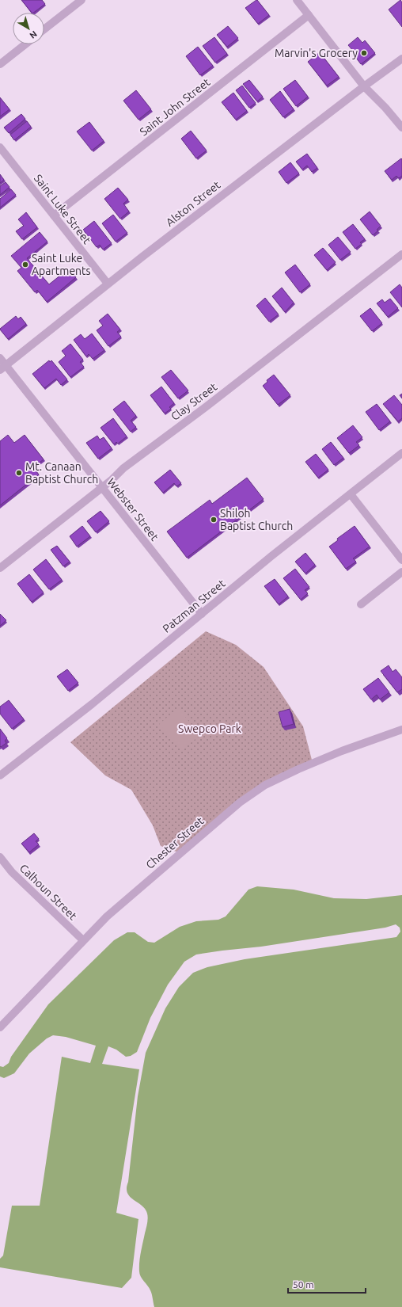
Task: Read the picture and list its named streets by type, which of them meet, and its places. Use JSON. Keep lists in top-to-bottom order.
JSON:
{
  "streets": {
    "street": [
      "Saint John Street",
      "Alston Street",
      "Saint Luke Street",
      "Clay Street",
      "Webster Street",
      "Patzman Street",
      "Chester Street",
      "Calhoun Street"
    ]
  },
  "crossings": [
    ["Saint John Street", "Saint Luke Street"],
    ["Alston Street", "Saint Luke Street"],
    ["Alston Street", "Webster Street"],
    ["Clay Street", "Webster Street"],
    ["Webster Street", "Patzman Street"],
    ["Chester Street", "Calhoun Street"]
  ],
  "parks": ["Swepco Park"],
  "places": [
    "Marvin's Grocery",
    "Saint Luke Apartments",
    "Mt. Canaan Baptist Church",
    "Shiloh Baptist Church"
  ],
  "scale_bar": "50 m",
  "north": "bottom right"
}
